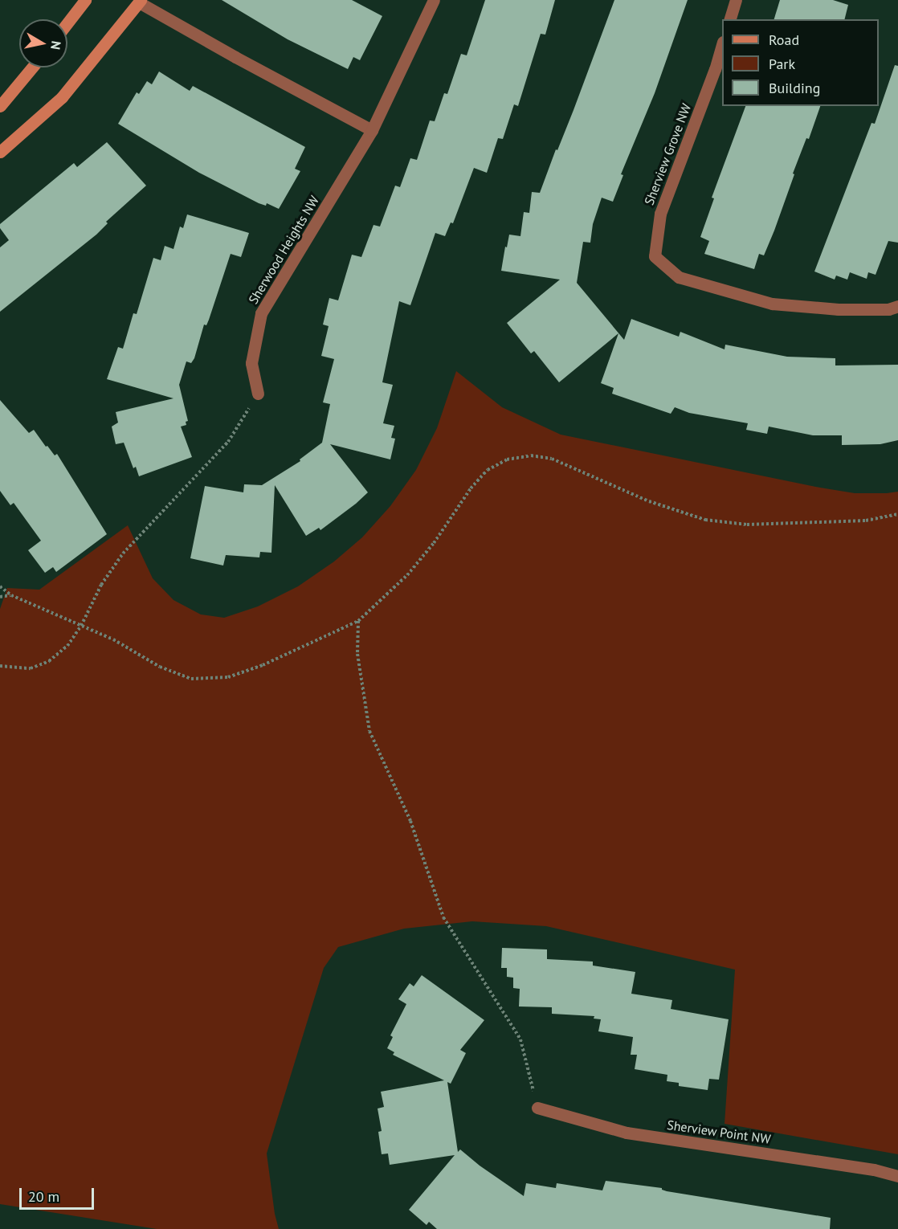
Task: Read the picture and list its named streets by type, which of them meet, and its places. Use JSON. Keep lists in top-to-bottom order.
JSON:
{
  "streets": {
    "street": ["Sherview Grove NW", "Sherwood Heights NW", "Sherview Point NW"]
  },
  "legend": ["Road", "Park", "Building"],
  "scale_bar": "20 m",
  "north": "right"
}
